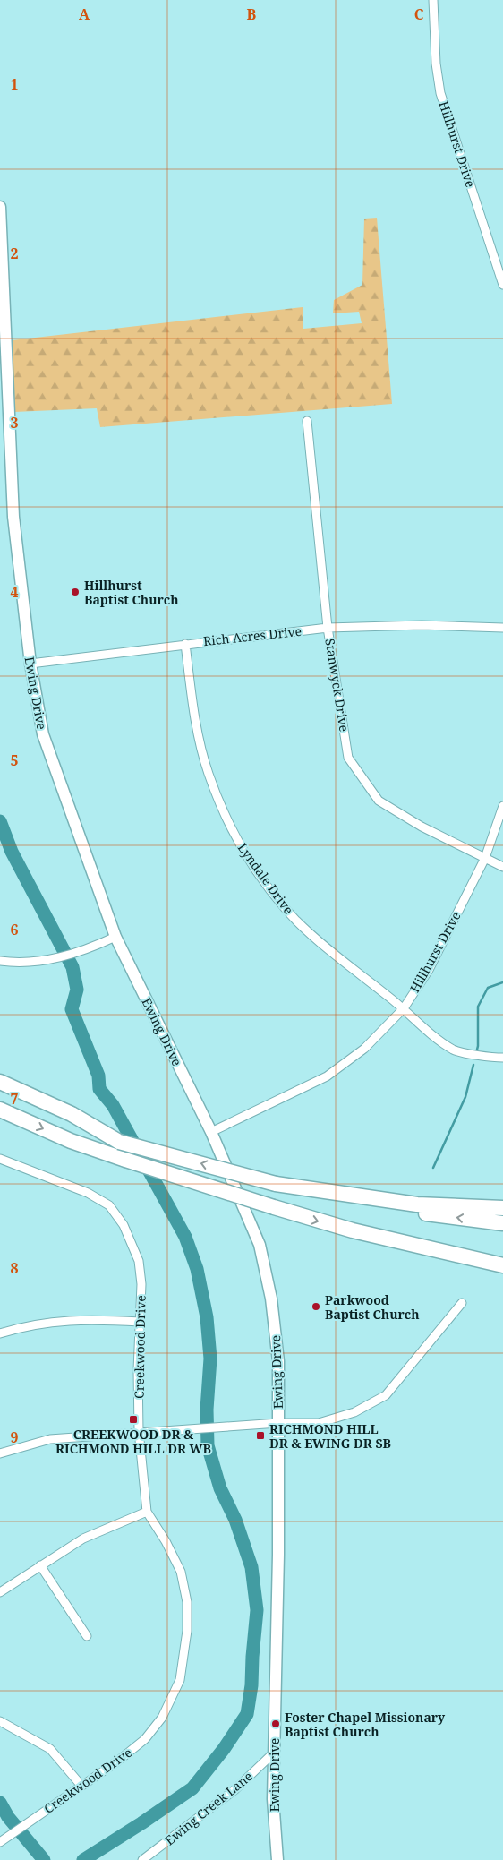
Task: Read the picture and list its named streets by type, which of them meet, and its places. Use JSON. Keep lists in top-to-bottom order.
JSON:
{
  "streets": {
    "main road": ["Ewing Drive"],
    "street": [
      "Hillhurst Drive",
      "Rich Acres Drive",
      "Stanwyck Drive",
      "Lyndale Drive",
      "Creekwood Drive",
      "Ewing Creek Lane"
    ]
  },
  "crossings": [
    ["Hillhurst Drive", "Stanwyck Drive"],
    ["Hillhurst Drive", "Ewing Drive"],
    ["Hillhurst Drive", "Lyndale Drive"],
    ["Rich Acres Drive", "Stanwyck Drive"],
    ["Rich Acres Drive", "Ewing Drive"],
    ["Rich Acres Drive", "Lyndale Drive"],
    ["Ewing Drive", "Ewing Creek Lane"]
  ],
  "places": {
    "other": ["Hillhurst Baptist Church", "Parkwood Baptist Church", "Foster Chapel Missionary Baptist Church"],
    "transit": ["CREEKWOOD DR & RICHMOND HILL DR WB", "RICHMOND HILL DR & EWING DR SB"]
  },
  "grid": {
    "columns": ["A", "B", "C"],
    "rows": [
      "1",
      "2",
      "3",
      "4",
      "5",
      "6",
      "7",
      "8",
      "9"
    ]
  }
}
